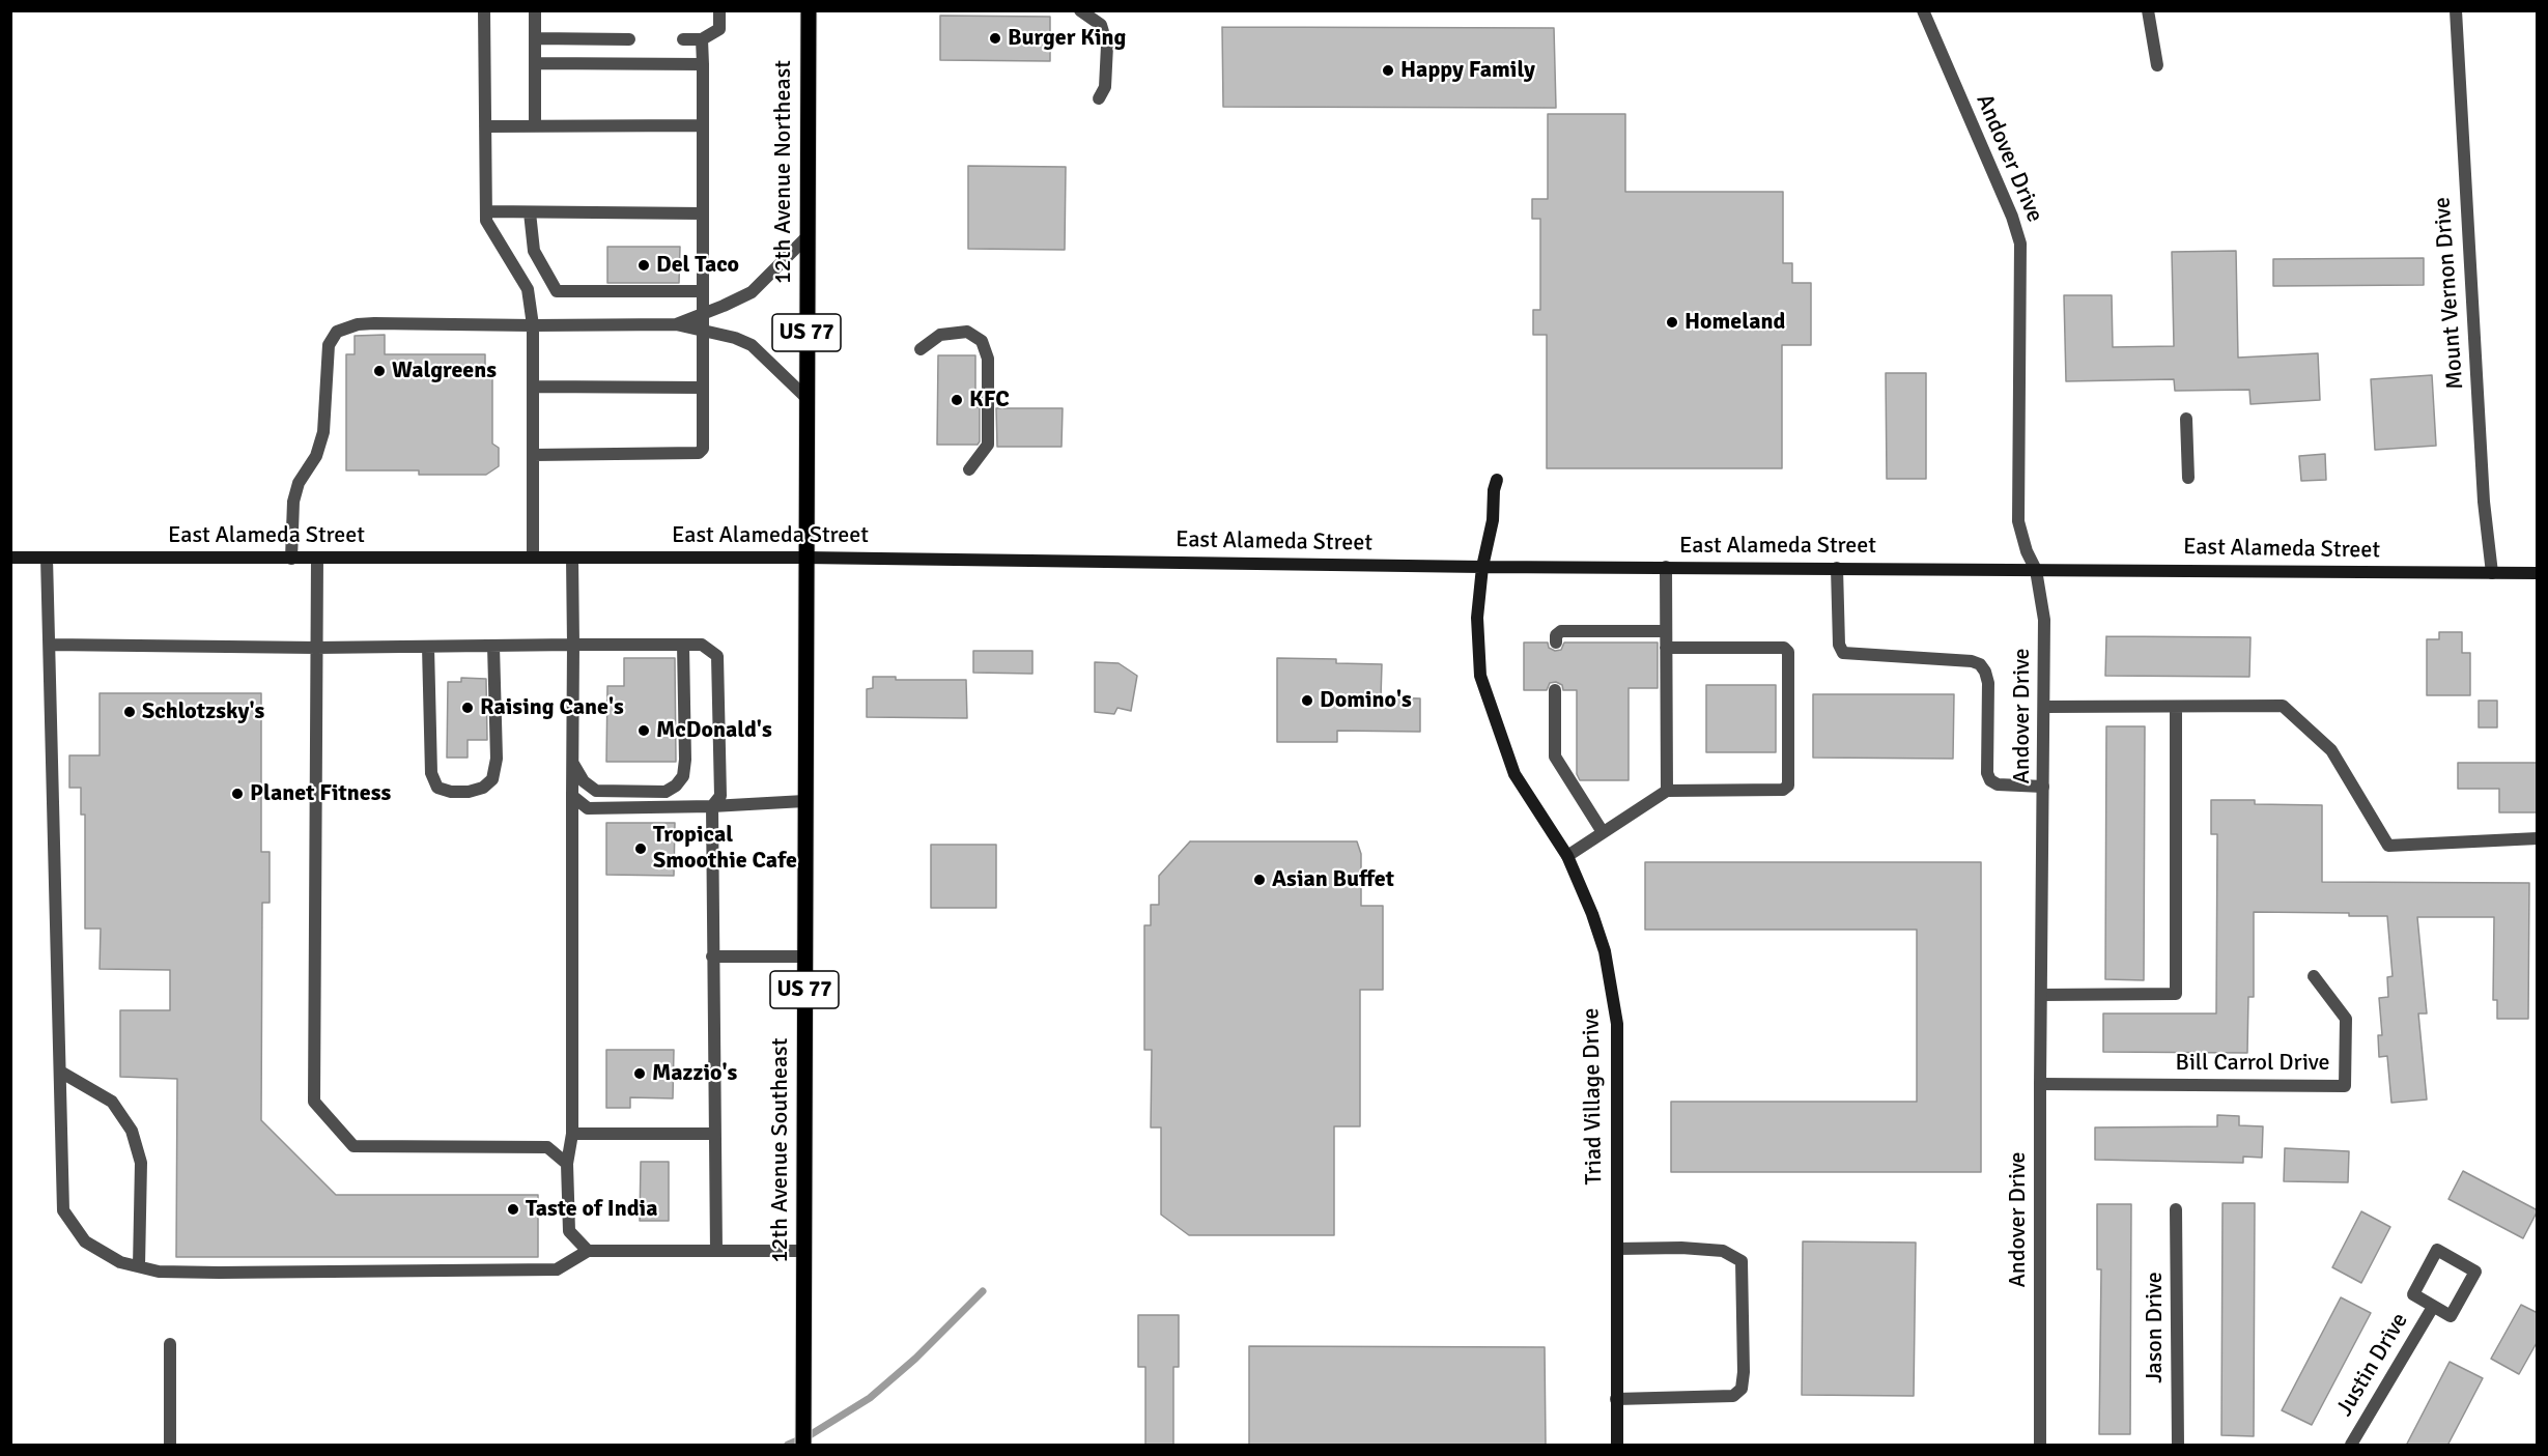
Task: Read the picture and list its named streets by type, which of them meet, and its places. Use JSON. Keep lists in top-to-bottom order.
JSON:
{
  "streets": {
    "main road": ["12th Avenue Northeast", "US 77", "12th Avenue Southeast"],
    "street": [
      "Andover Drive",
      "Mount Vernon Drive",
      "East Alameda Street",
      "Bill Carrol Drive",
      "Triad Village Drive",
      "Jason Drive",
      "Justin Drive"
    ]
  },
  "crossings": [
    ["Andover Drive", "East Alameda Street"],
    ["Andover Drive", "Bill Carrol Drive"],
    ["12th Avenue Northeast", "East Alameda Street"],
    ["12th Avenue Northeast", "12th Avenue Southeast"],
    ["Mount Vernon Drive", "East Alameda Street"],
    ["East Alameda Street", "Triad Village Drive"],
    ["East Alameda Street", "12th Avenue Southeast"]
  ],
  "places": [
    "Burger King",
    "Happy Family",
    "Del Taco",
    "Homeland",
    "Walgreens",
    "KFC",
    "Domino's",
    "Raising Cane's",
    "Schlotzsky's",
    "McDonald's",
    "Planet Fitness",
    "Tropical Smoothie Cafe",
    "Asian Buffet",
    "Mazzio's",
    "Taste of India"
  ]
}
